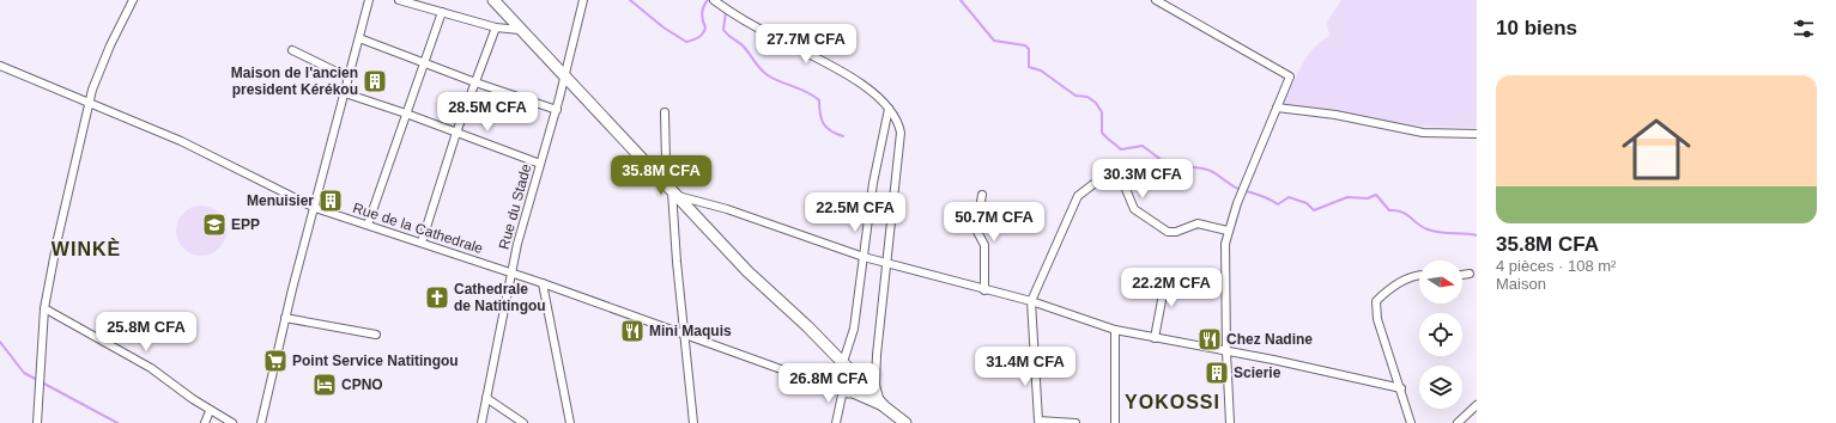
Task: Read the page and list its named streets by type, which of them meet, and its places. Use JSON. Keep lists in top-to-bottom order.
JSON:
{
  "streets": {
    "street": ["Rue du Stade", "Rue de la Cathedrale"]
  },
  "crossings": [
    ["Rue du Stade", "Rue de la Cathedrale"]
  ],
  "districts": ["WINKÈ", "YOKOSSI"],
  "places": {
    "building": ["Maison de l'ancien president Kérékou", "Menuisier", "Scierie"],
    "school or university": ["EPP"],
    "church": ["Cathedrale de Natitingou"],
    "restaurant": ["Mini Maquis", "Chez Nadine"],
    "supermarket": ["Point Service Natitingou"],
    "hotel": ["CPNO"]
  },
  "north": "right",
  "page": {
    "heading": "10 biens",
    "price": [
      "27.7M CFA",
      "28.5M CFA",
      "35.8M CFA",
      "30.3M CFA",
      "22.5M CFA",
      "50.7M CFA",
      "22.2M CFA",
      "25.8M CFA",
      "31.4M CFA",
      "26.8M CFA"
    ],
    "list": [
      {
        "name": "35.8M CFA",
        "note": "4 pièces · 108 m² · Maison"
      }
    ]
  }
}
